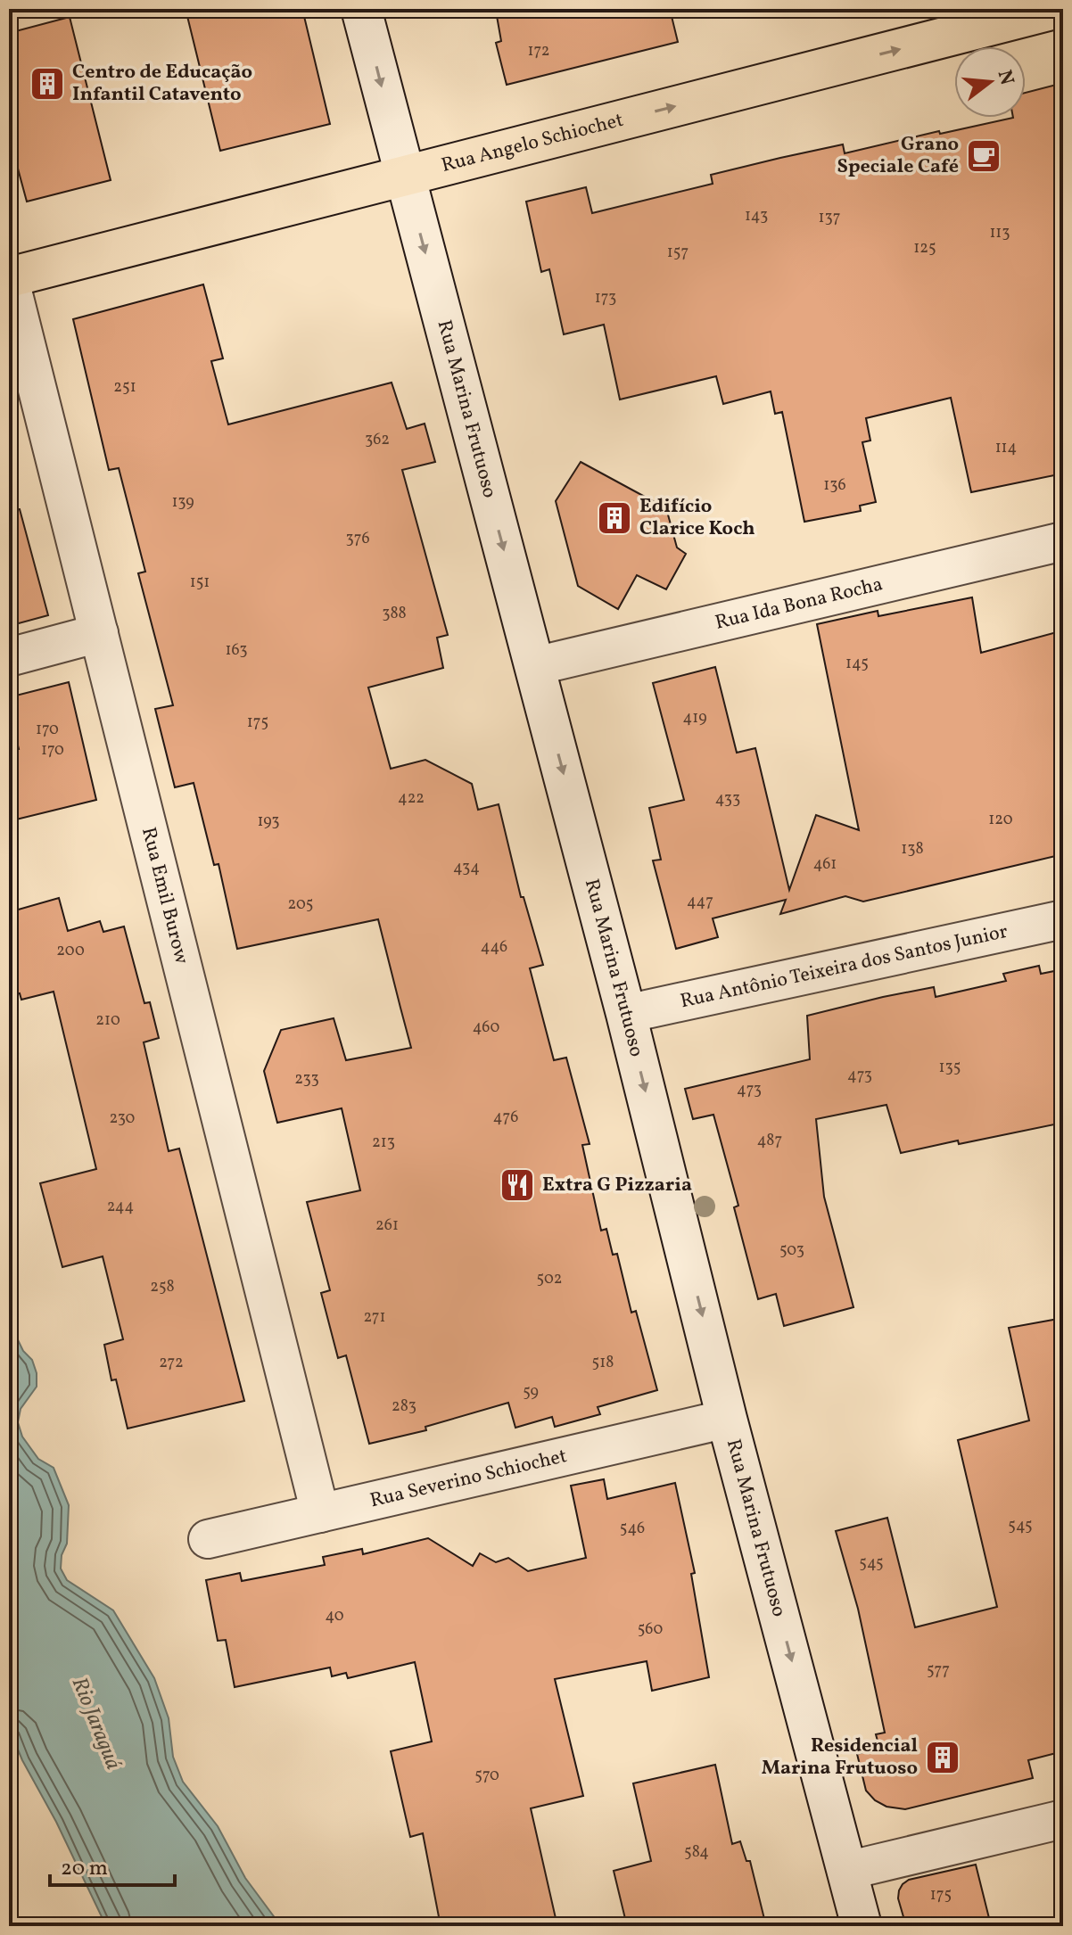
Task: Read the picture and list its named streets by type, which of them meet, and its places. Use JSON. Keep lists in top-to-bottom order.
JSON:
{
  "streets": {
    "main road": ["Rua Angelo Schiochet"],
    "street": [
      "Rua Marina Frutuoso",
      "Rua Ida Bona Rocha",
      "Rua Emil Burow",
      "Rua Antônio Teixeira dos Santos Junior",
      "Rua Severino Schiochet"
    ]
  },
  "crossings": [
    ["Rua Angelo Schiochet", "Rua Marina Frutuoso"],
    ["Rua Angelo Schiochet", "Rua Emil Burow"],
    ["Rua Marina Frutuoso", "Rua Ida Bona Rocha"],
    ["Rua Marina Frutuoso", "Rua Antônio Teixeira dos Santos Junior"],
    ["Rua Marina Frutuoso", "Rua Severino Schiochet"],
    ["Rua Emil Burow", "Rua Severino Schiochet"]
  ],
  "one_way": ["Rua Angelo Schiochet", "Rua Marina Frutuoso"],
  "water": ["Rio Jaraguá"],
  "places": {
    "building": ["Centro de Educação Infantil Catavento", "Edifício Clarice Koch", "Residencial Marina Frutuoso"],
    "cafe": ["Grano Speciale Café"],
    "restaurant": ["Extra G Pizzaria"]
  },
  "house_numbers": [
    "172",
    "143",
    "137",
    "113",
    "125",
    "157",
    "173",
    "251",
    "362",
    "114",
    "136",
    "139",
    "376",
    "151",
    "388",
    "163",
    "145",
    "419",
    "175",
    "170",
    "170",
    "422",
    "433",
    "120",
    "193",
    "138",
    "461",
    "434",
    "447",
    "205",
    "446",
    "200",
    "210",
    "460",
    "135",
    "473",
    "233",
    "473",
    "476",
    "230",
    "487",
    "213",
    "244",
    "261",
    "503",
    "502",
    "258",
    "271",
    "272",
    "518",
    "59",
    "283",
    "545",
    "546",
    "545",
    "40",
    "560",
    "577",
    "570",
    "584",
    "175"
  ],
  "scale_bar": "20 m",
  "north": "right"
}
